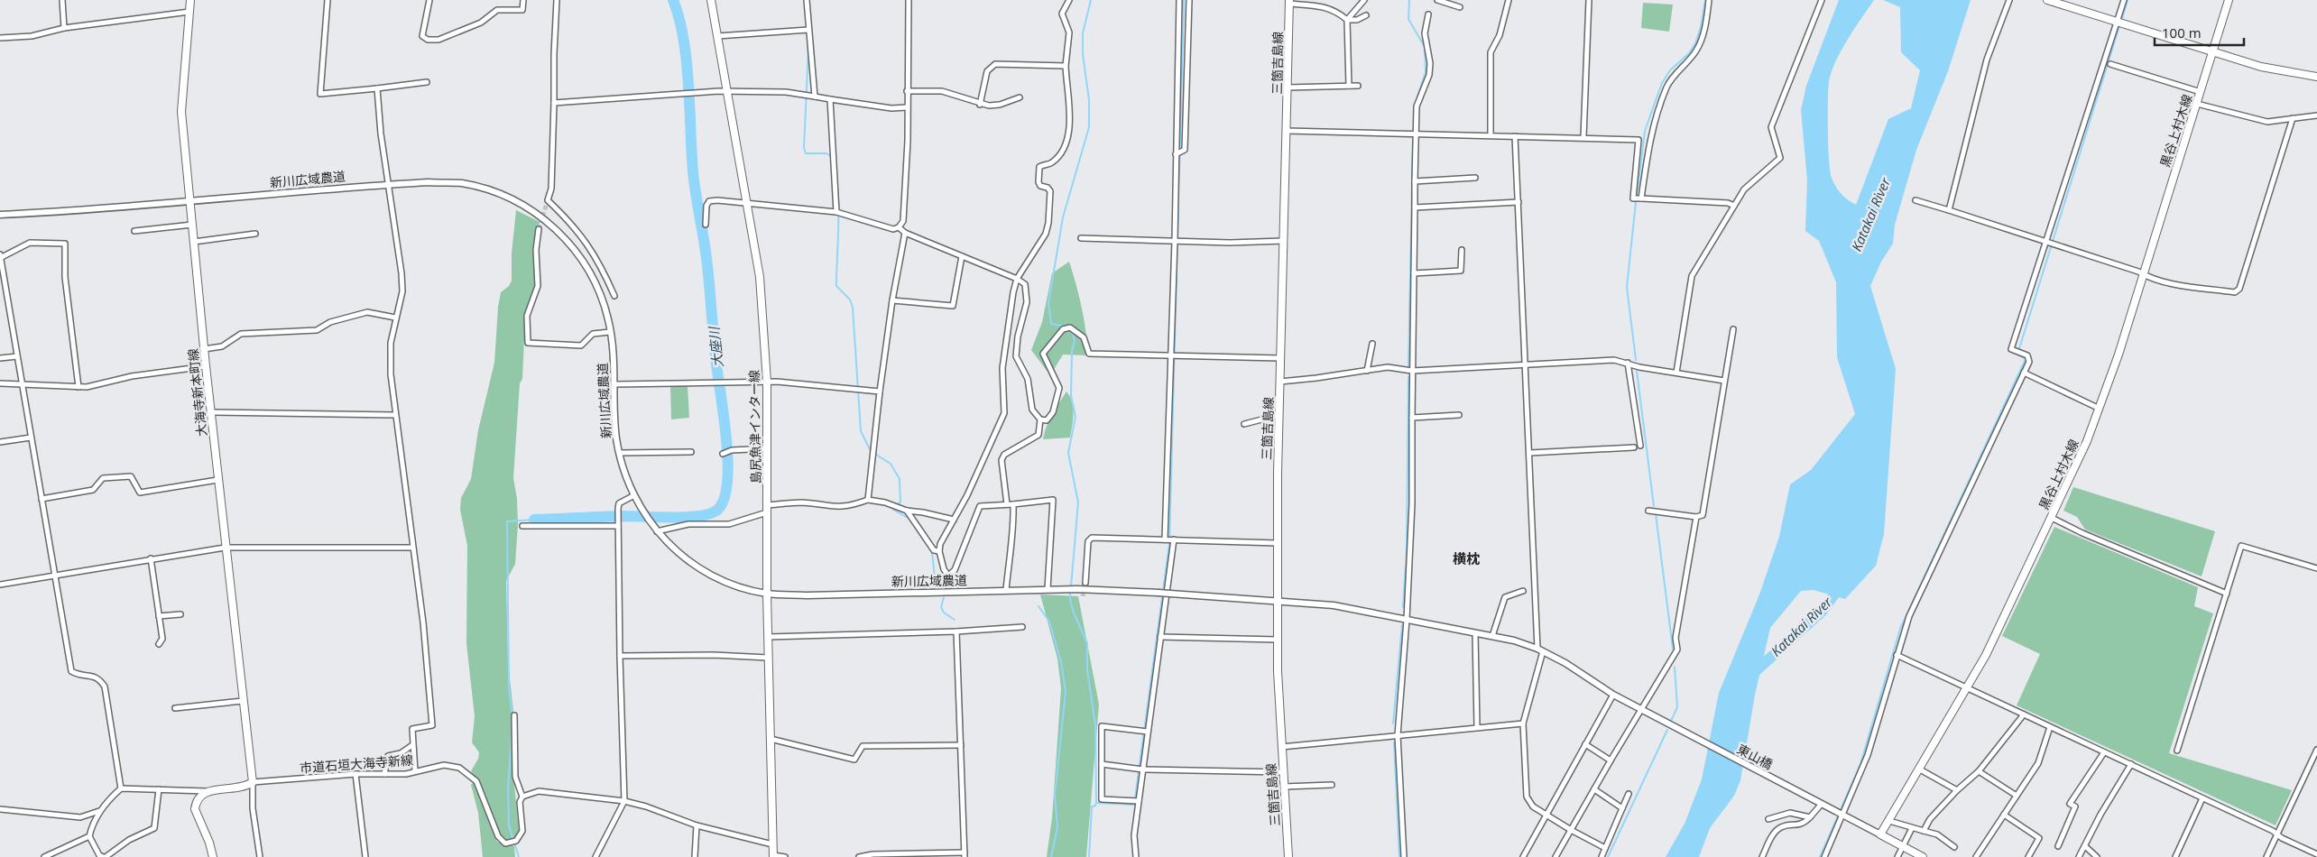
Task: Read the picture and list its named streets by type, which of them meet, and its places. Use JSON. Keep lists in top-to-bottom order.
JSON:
{
  "streets": {
    "main road": [
      "三箇吉島線",
      "黒谷上村木線",
      "大海寺新本町線",
      "島尻魚津インター線"
    ],
    "street": ["新川広域農道", "東山橋", "市道石垣大海寺新線"]
  },
  "crossings": [
    ["三箇吉島線", "新川広域農道"],
    ["黒谷上村木線", "東山橋"],
    ["新川広域農道", "大海寺新本町線"],
    ["新川広域農道", "島尻魚津インター線"],
    ["新川広域農道", "東山橋"],
    ["大海寺新本町線", "市道石垣大海寺新線"]
  ],
  "districts": ["横枕"],
  "water": ["Katakai River", "大座川"],
  "scale_bar": "100 m"
}
